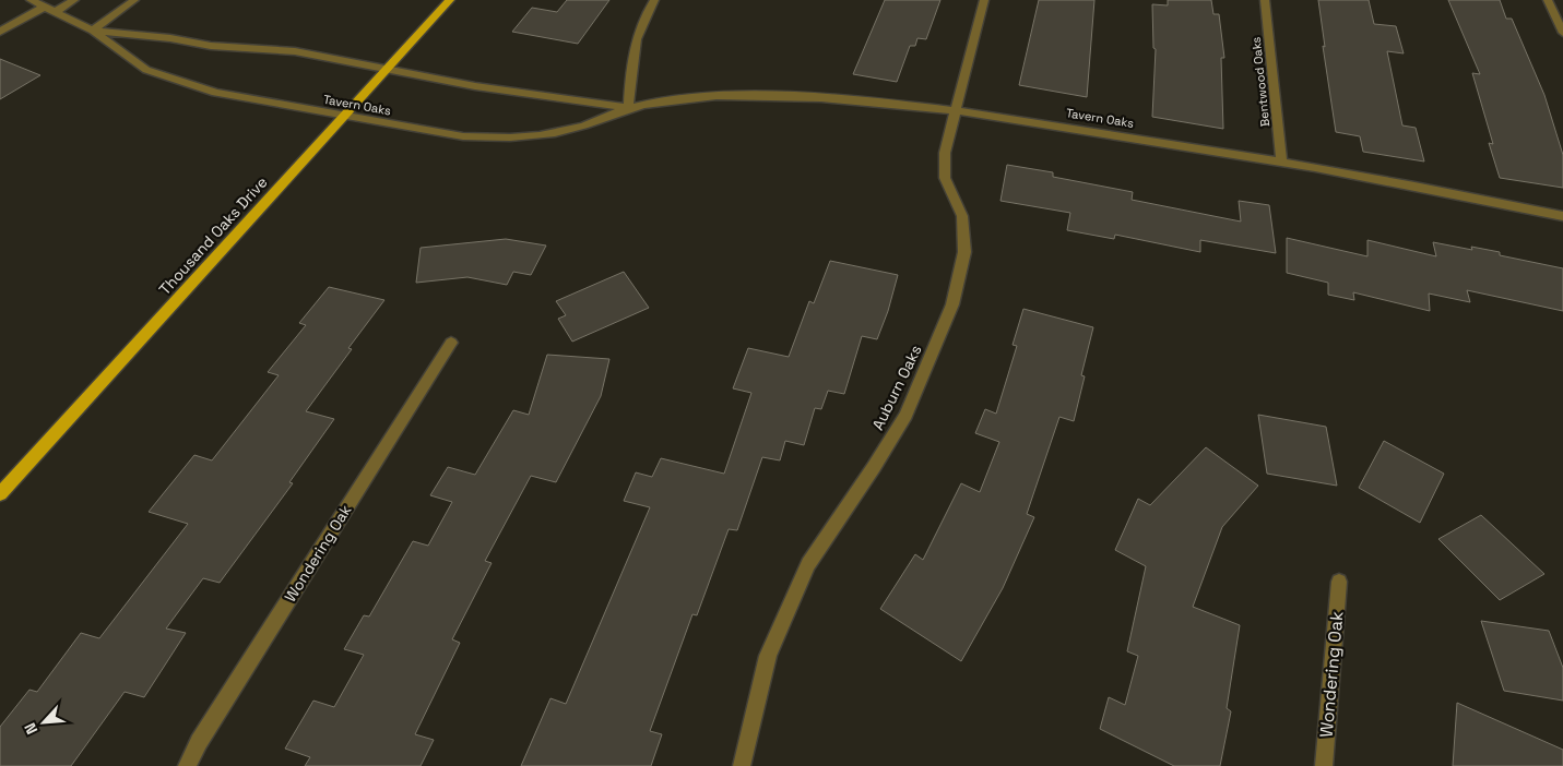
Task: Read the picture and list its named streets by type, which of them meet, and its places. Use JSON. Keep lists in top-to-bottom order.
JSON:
{
  "streets": {
    "main road": ["Thousand Oaks Drive"],
    "street": [
      "Bentwood Oaks",
      "Tavern Oaks",
      "Auburn Oaks",
      "Wondering Oak"
    ]
  },
  "crossings": [
    ["Bentwood Oaks", "Tavern Oaks"],
    ["Tavern Oaks", "Thousand Oaks Drive"],
    ["Tavern Oaks", "Auburn Oaks"]
  ],
  "north": "bottom left"
}
